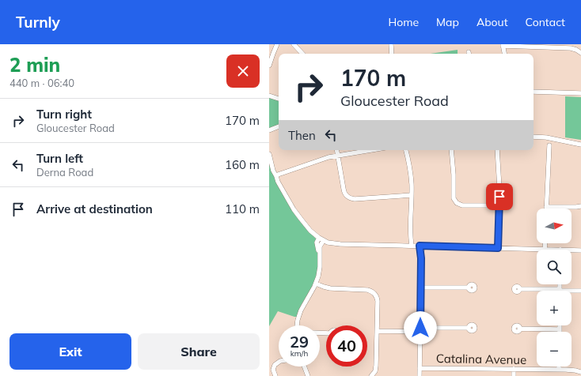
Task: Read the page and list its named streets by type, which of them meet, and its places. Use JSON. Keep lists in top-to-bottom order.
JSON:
{
  "streets": {
    "street": ["Catalina Avenue"]
  },
  "north": "right",
  "page": {
    "header": "Turnly",
    "nav": [
      "Home",
      "Map",
      "About",
      "Contact"
    ],
    "heading": ["2 min", "440 m · 06:40"],
    "turn": ["170 m", "Gloucester Road"],
    "list": [
      {
        "name": "Turn right",
        "note": "Gloucester Road",
        "value": "170 m"
      },
      {
        "name": "Turn left",
        "note": "Derna Road",
        "value": "160 m"
      },
      {
        "name": "Arrive at destination",
        "value": "110 m"
      }
    ],
    "then": "Then",
    "map_buttons": ["+", "−"],
    "speed": "29 km/h",
    "limit": "40",
    "buttons": ["Exit", "Share"]
  }
}
